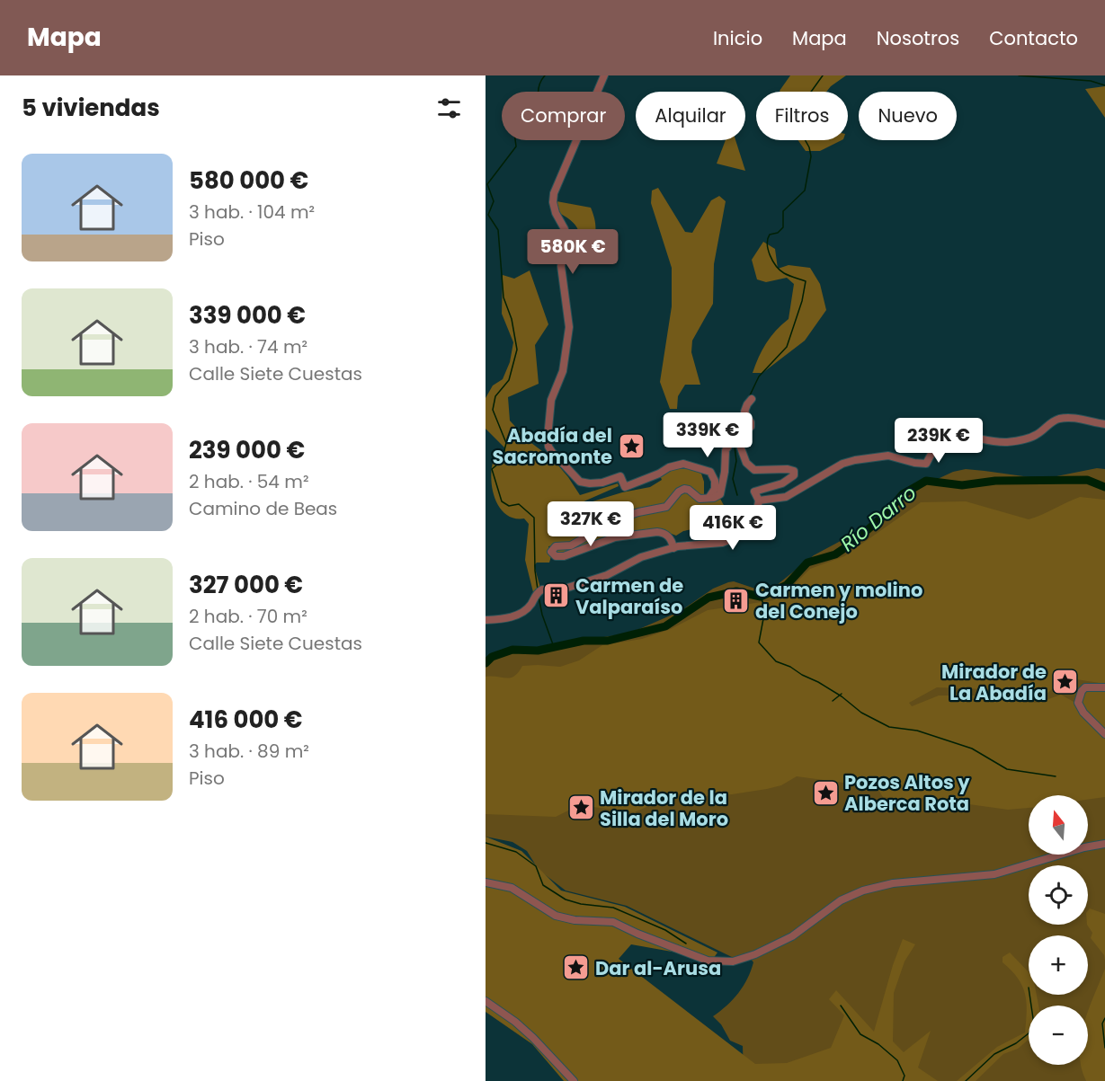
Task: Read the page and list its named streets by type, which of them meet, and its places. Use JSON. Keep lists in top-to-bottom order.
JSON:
{
  "water": ["Río Darro"],
  "places": {
    "place": [
      "Abadía del Sacromonte",
      "Mirador de La Abadía",
      "Pozos Altos y Alberca Rota",
      "Mirador de la Silla del Moro",
      "Dar al-Arusa"
    ],
    "building": ["Carmen de Valparaíso", "Carmen y molino del Conejo"]
  },
  "north": "top",
  "page": {
    "header": "Mapa",
    "nav": [
      "Inicio",
      "Mapa",
      "Nosotros",
      "Contacto"
    ],
    "heading": "5 viviendas",
    "chip": [
      "Comprar",
      "Alquilar",
      "Filtros",
      "Nuevo"
    ],
    "list": [
      {
        "name": "580 000 €",
        "note": "3 hab. · 104 m² · Piso"
      },
      {
        "name": "339 000 €",
        "note": "3 hab. · 74 m² · Calle Siete Cuestas"
      },
      {
        "name": "239 000 €",
        "note": "2 hab. · 54 m² · Camino de Beas"
      },
      {
        "name": "327 000 €",
        "note": "2 hab. · 70 m² · Calle Siete Cuestas"
      },
      {
        "name": "416 000 €",
        "note": "3 hab. · 89 m² · Piso"
      }
    ],
    "price": [
      "580K €",
      "339K €",
      "239K €",
      "327K €",
      "416K €"
    ],
    "map_buttons": ["+", "−"]
  }
}
